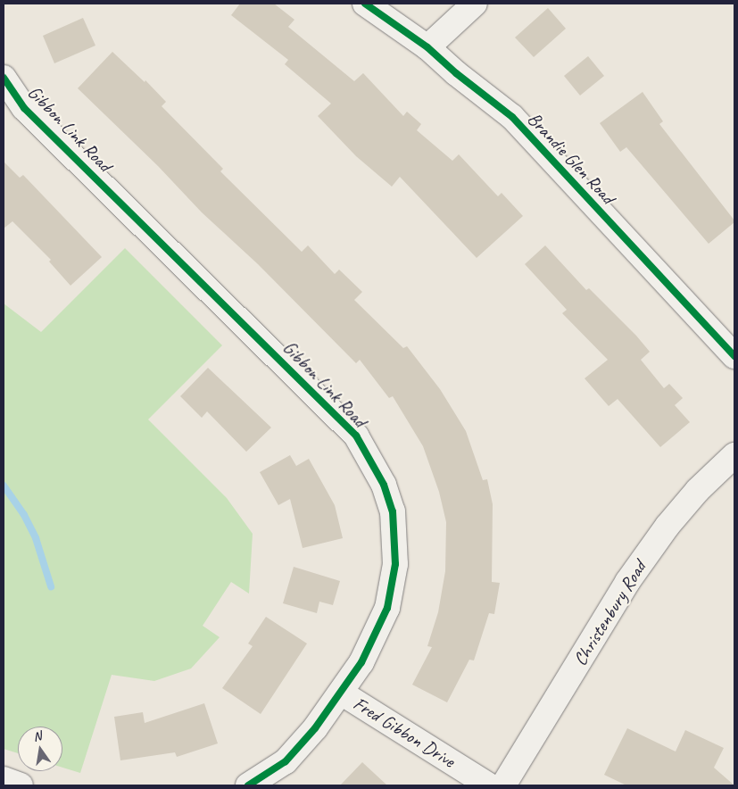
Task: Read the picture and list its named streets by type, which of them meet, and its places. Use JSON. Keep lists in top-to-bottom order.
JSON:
{
  "streets": {
    "street": [
      "Gibbon Link Road",
      "Brandie Glen Road",
      "Christenbury Road",
      "Fred Gibbon Drive"
    ]
  },
  "crossings": [
    ["Gibbon Link Road", "Fred Gibbon Drive"]
  ],
  "north": "top"
}
